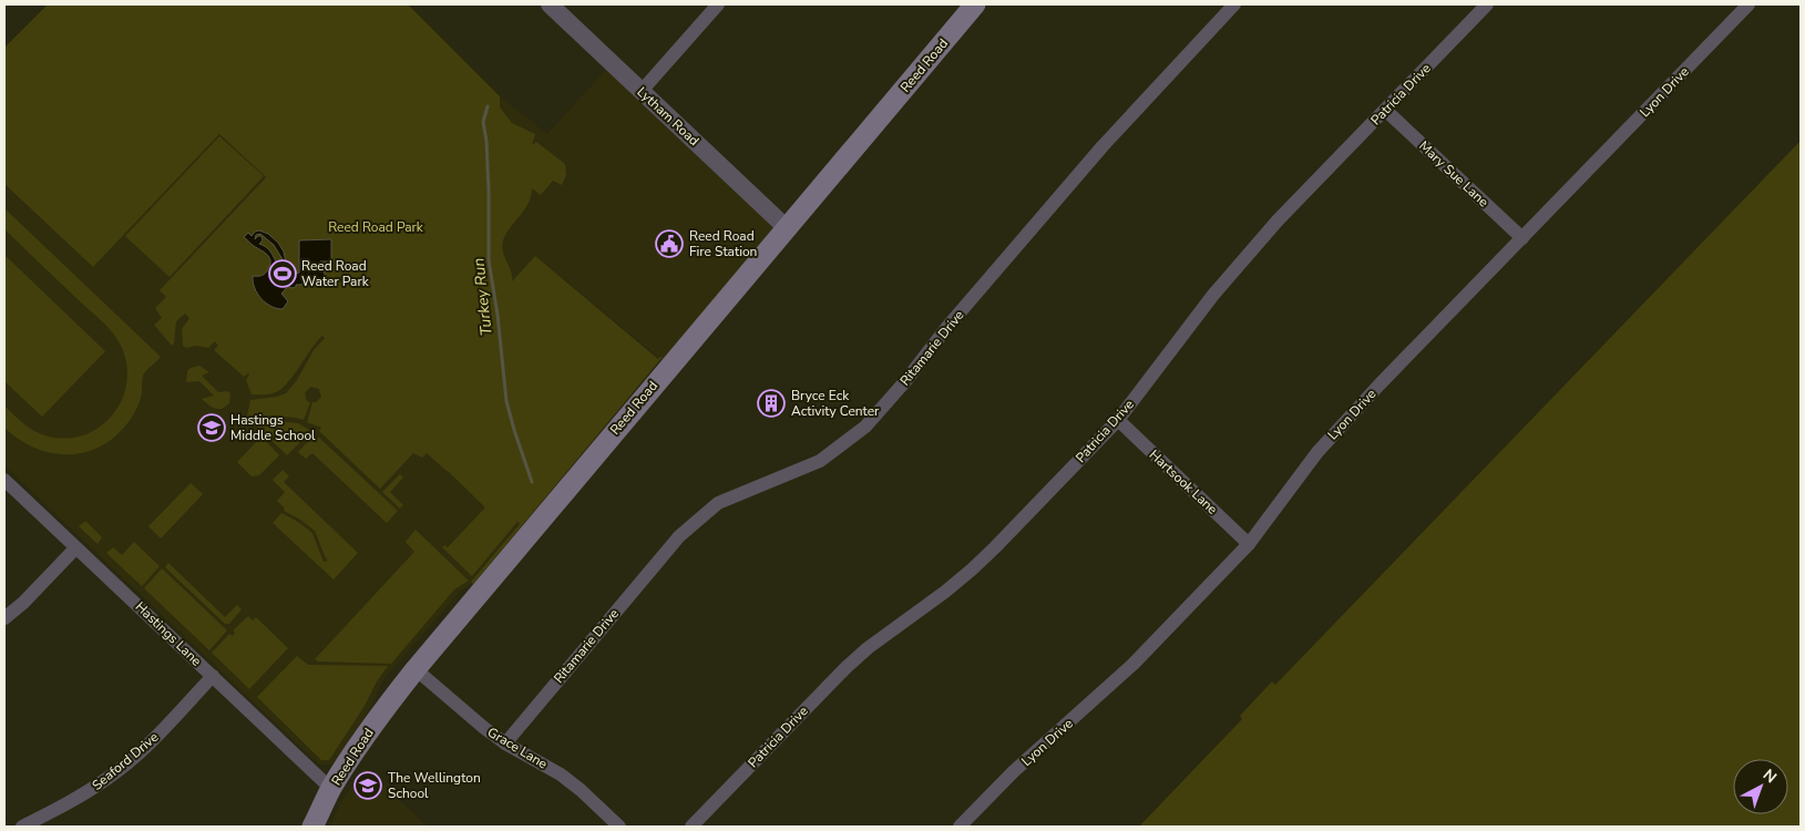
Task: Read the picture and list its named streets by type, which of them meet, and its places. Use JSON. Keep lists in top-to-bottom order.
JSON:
{
  "streets": {
    "main road": ["Reed Road"],
    "street": [
      "Lyon Drive",
      "Patricia Drive",
      "Lytham Road",
      "Mary Sue Lane",
      "Ritamarie Drive",
      "Hartsook Lane",
      "Hastings Lane",
      "Grace Lane",
      "Seaford Drive"
    ]
  },
  "crossings": [
    ["Reed Road", "Lytham Road"],
    ["Reed Road", "Hastings Lane"],
    ["Reed Road", "Grace Lane"],
    ["Lyon Drive", "Mary Sue Lane"],
    ["Lyon Drive", "Hartsook Lane"],
    ["Patricia Drive", "Mary Sue Lane"],
    ["Patricia Drive", "Hartsook Lane"],
    ["Ritamarie Drive", "Grace Lane"],
    ["Hastings Lane", "Seaford Drive"]
  ],
  "water": ["Turkey Run"],
  "parks": ["Reed Road Park"],
  "places": {
    "public building": ["Reed Road Fire Station"],
    "sports": ["Reed Road Water Park"],
    "building": ["Bryce Eck Activity Center"],
    "school or university": ["Hastings Middle School", "The Wellington School"]
  },
  "north": "top right"
}
